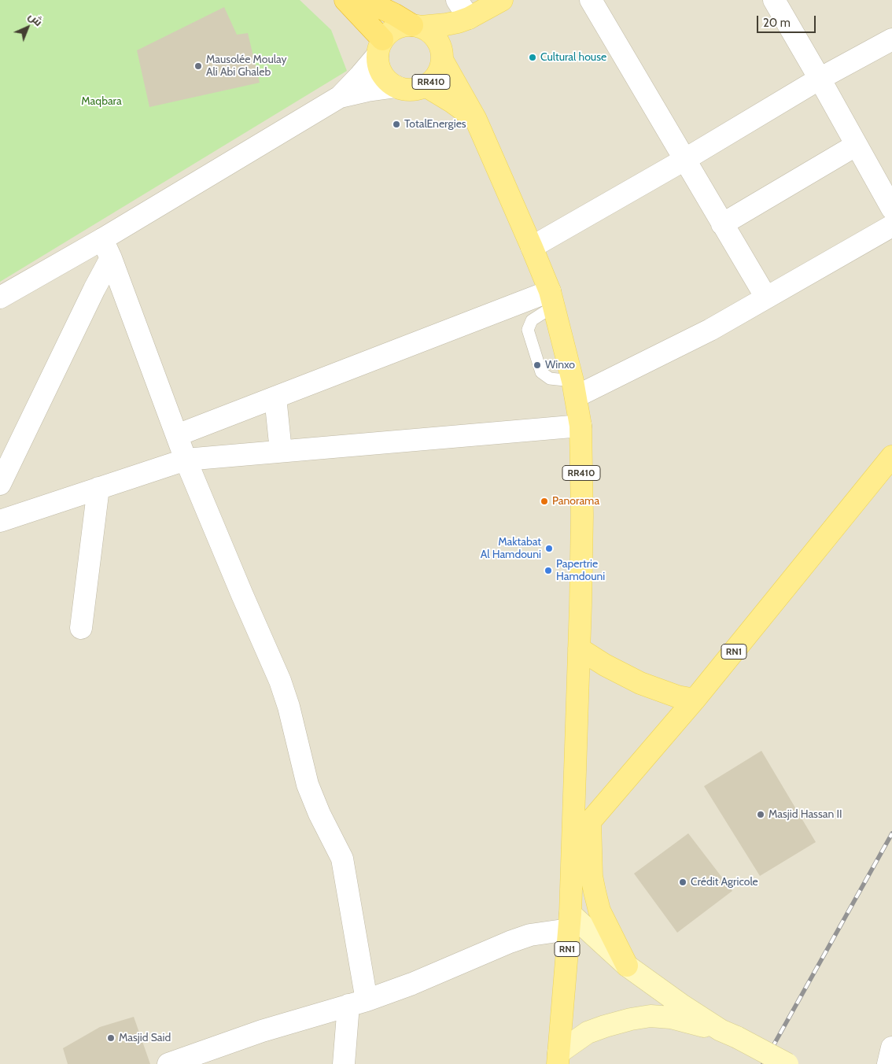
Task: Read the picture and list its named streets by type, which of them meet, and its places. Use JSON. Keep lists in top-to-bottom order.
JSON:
{
  "streets": {
    "highway": ["RR410"],
    "main road": ["RN1"]
  },
  "crossings": [
    ["RR410", "RN1"]
  ],
  "parks": ["Maqbara"],
  "places": [
    "Cultural house",
    "Mausolée Moulay Ali Abi Ghaleb",
    "TotalEnergies",
    "Winxo",
    "Panorama",
    "Maktabat Al Hamdouni",
    "Papertrie Hamdouni",
    "Masjid Hassan II",
    "Crédit Agricole",
    "Masjid Said"
  ],
  "scale_bar": "20 m",
  "north": "top right"
}
